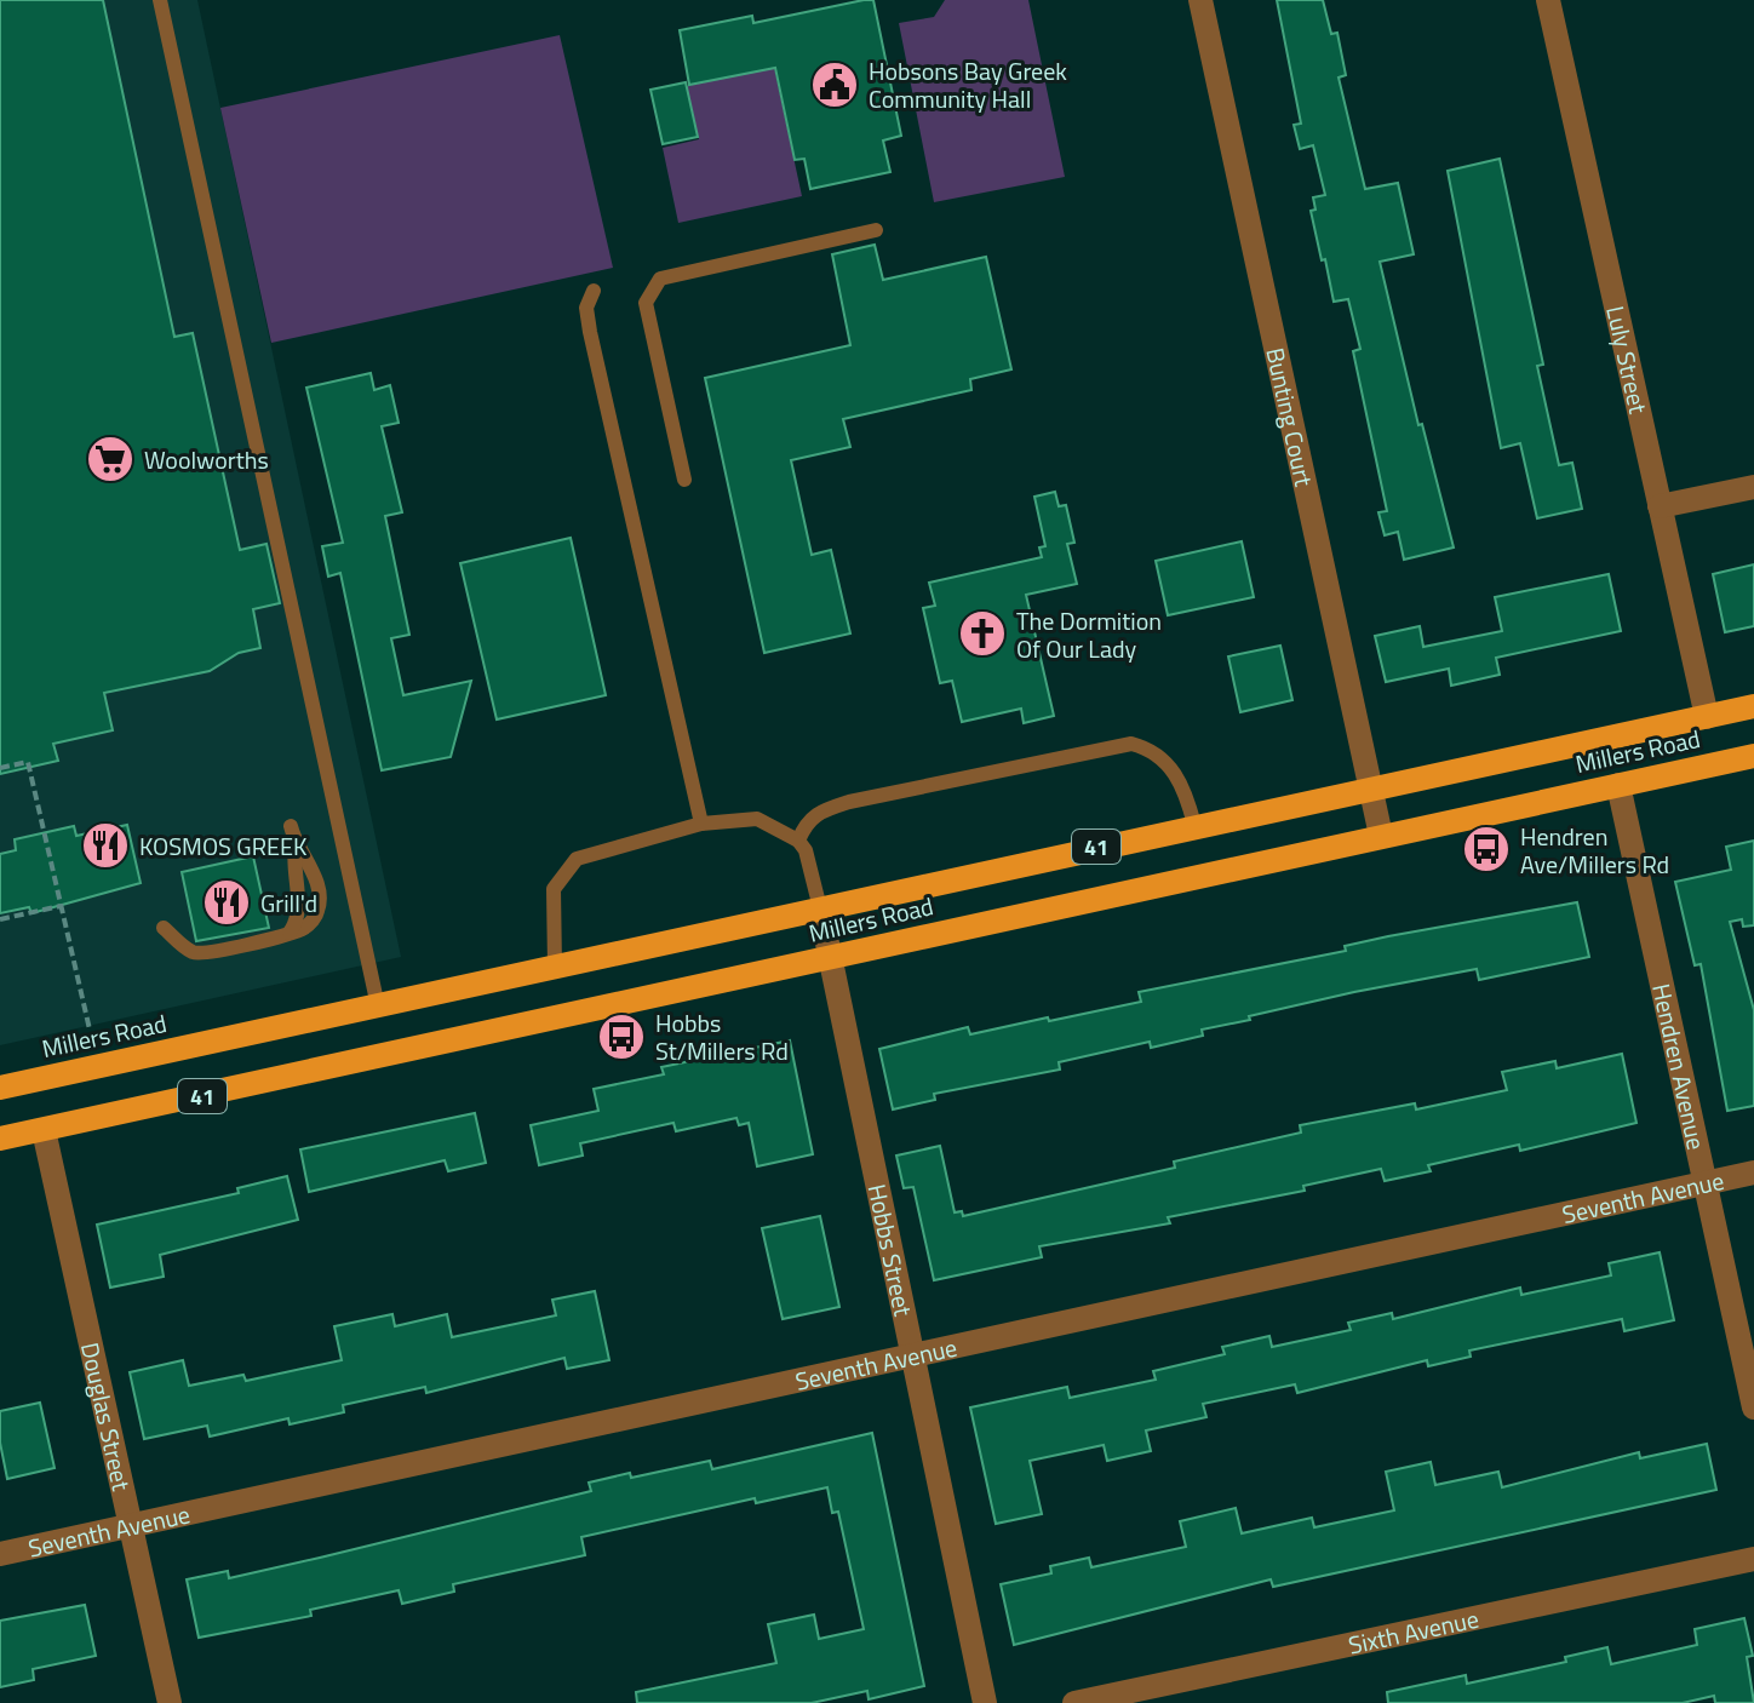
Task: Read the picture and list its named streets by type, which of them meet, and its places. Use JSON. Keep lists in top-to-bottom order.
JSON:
{
  "streets": {
    "main road": ["Millers Road", "41"],
    "street": [
      "Luly Street",
      "Bunting Court",
      "Hendren Avenue",
      "Seventh Avenue",
      "Hobbs Street",
      "Douglas Street",
      "Sixth Avenue"
    ]
  },
  "crossings": [
    ["Luly Street", "Millers Road"],
    ["Bunting Court", "Millers Road"],
    ["Millers Road", "Hendren Avenue"],
    ["Millers Road", "Hobbs Street"],
    ["Millers Road", "Douglas Street"],
    ["Hendren Avenue", "Seventh Avenue"],
    ["Seventh Avenue", "Hobbs Street"],
    ["Seventh Avenue", "Douglas Street"]
  ],
  "places": {
    "public building": ["Hobsons Bay Greek Community Hall"],
    "supermarket": ["Woolworths"],
    "church": ["The Dormition Of Our Lady"],
    "restaurant": ["KOSMOS GREEK", "Grill'd"],
    "bus stop": ["Hendren Ave/Millers Rd", "Hobbs St/Millers Rd"]
  }
}
